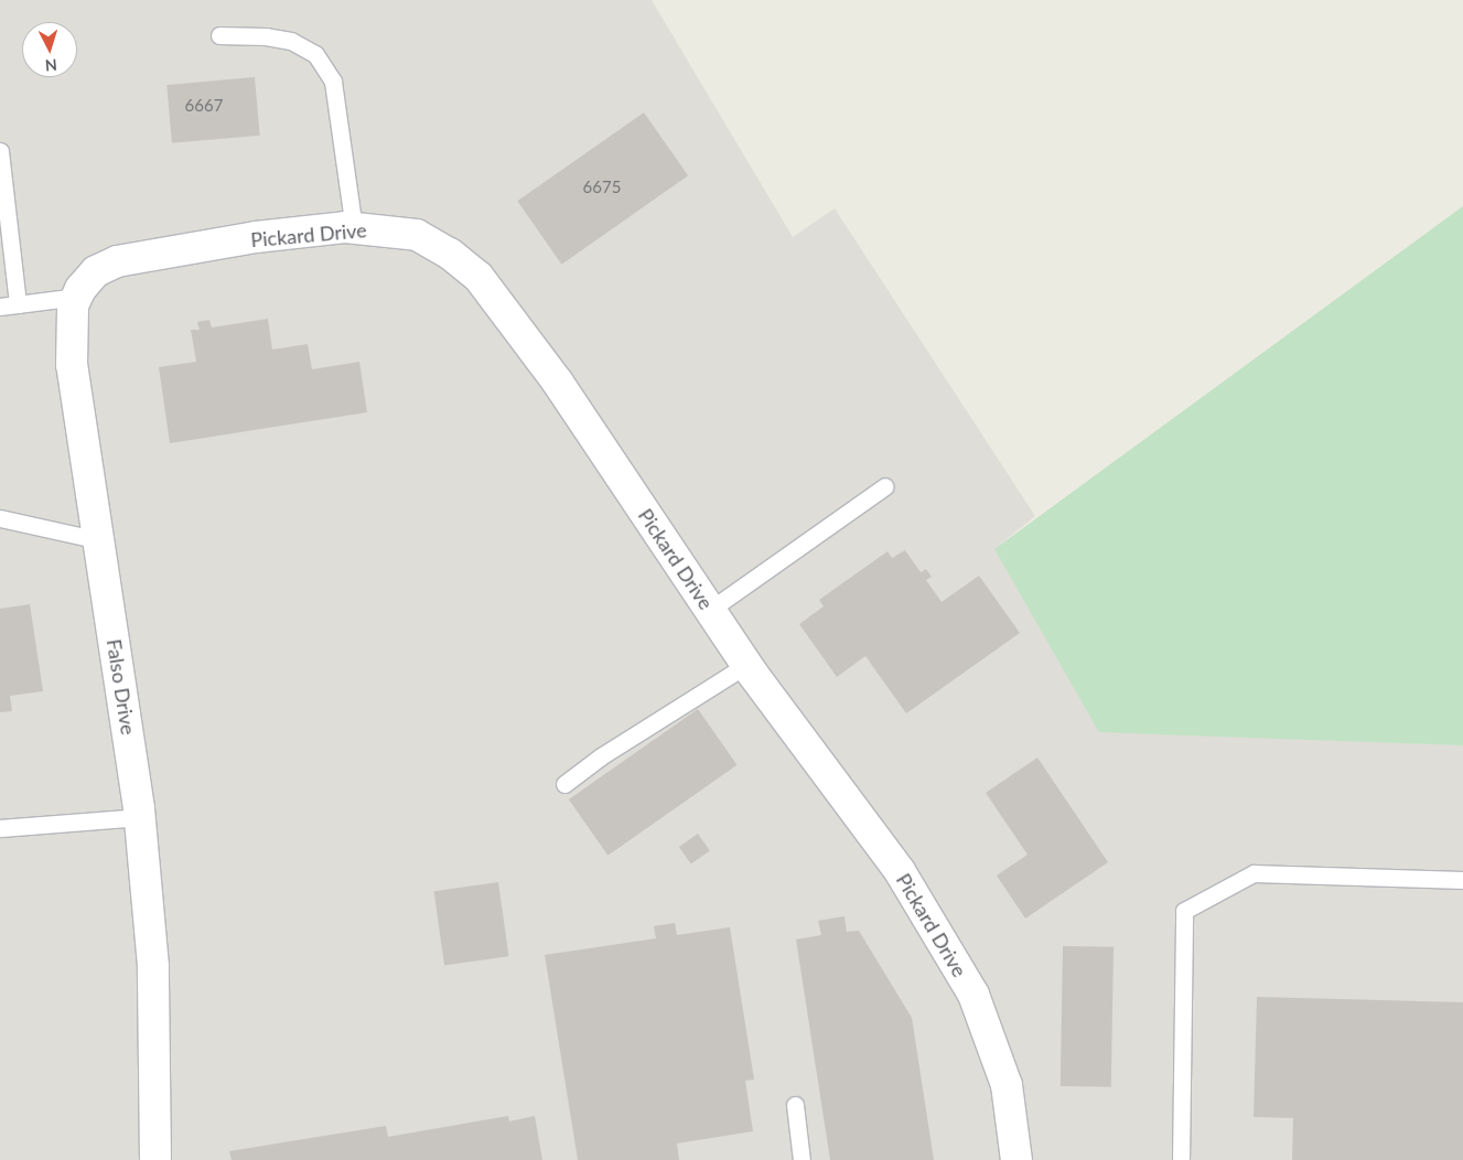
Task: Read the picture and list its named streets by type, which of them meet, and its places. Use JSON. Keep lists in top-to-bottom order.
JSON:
{
  "streets": {
    "street": ["Pickard Drive", "Falso Drive"]
  },
  "crossings": [
    ["Pickard Drive", "Falso Drive"]
  ],
  "house_numbers": ["6667", "6675"],
  "north": "bottom"
}
